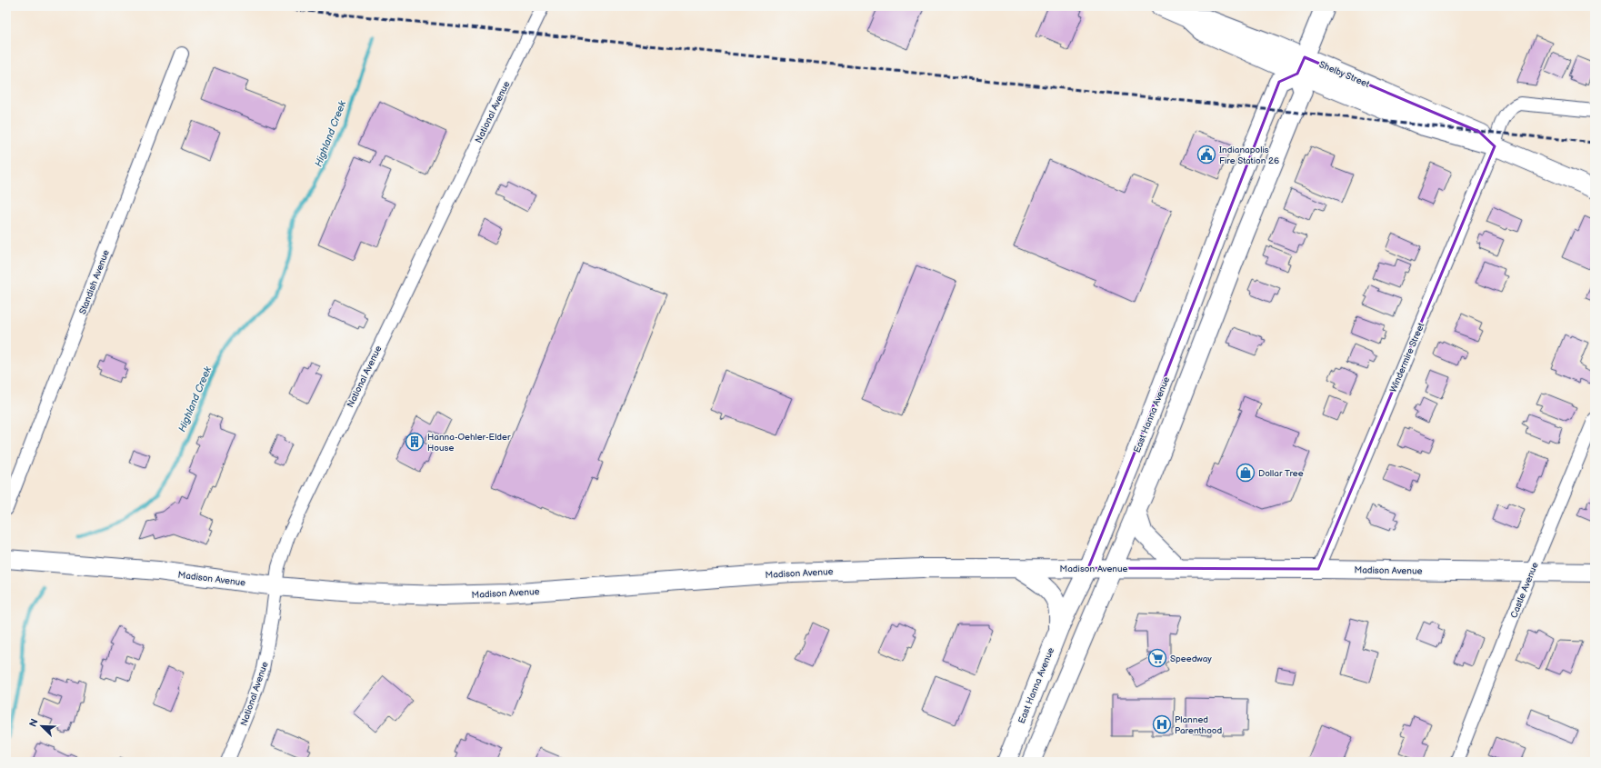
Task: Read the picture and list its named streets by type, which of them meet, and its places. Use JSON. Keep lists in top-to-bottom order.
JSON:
{
  "streets": {
    "main road": ["Shelby Street", "East Hanna Avenue", "Madison Avenue"],
    "street": [
      "National Avenue",
      "Standish Avenue",
      "Windermire Street",
      "Castle Avenue"
    ]
  },
  "crossings": [
    ["Shelby Street", "Windermire Street"],
    ["Shelby Street", "East Hanna Avenue"],
    ["National Avenue", "Madison Avenue"],
    ["Windermire Street", "Madison Avenue"],
    ["East Hanna Avenue", "Madison Avenue"],
    ["Madison Avenue", "Castle Avenue"]
  ],
  "water": ["Highland Creek"],
  "places": {
    "public building": ["Indianapolis Fire Station 26"],
    "building": ["Hanna-Oehler-Elder House"],
    "shop": ["Dollar Tree"],
    "supermarket": ["Speedway"],
    "hospital": ["Planned Parenthood"]
  },
  "north": "top left"
}
